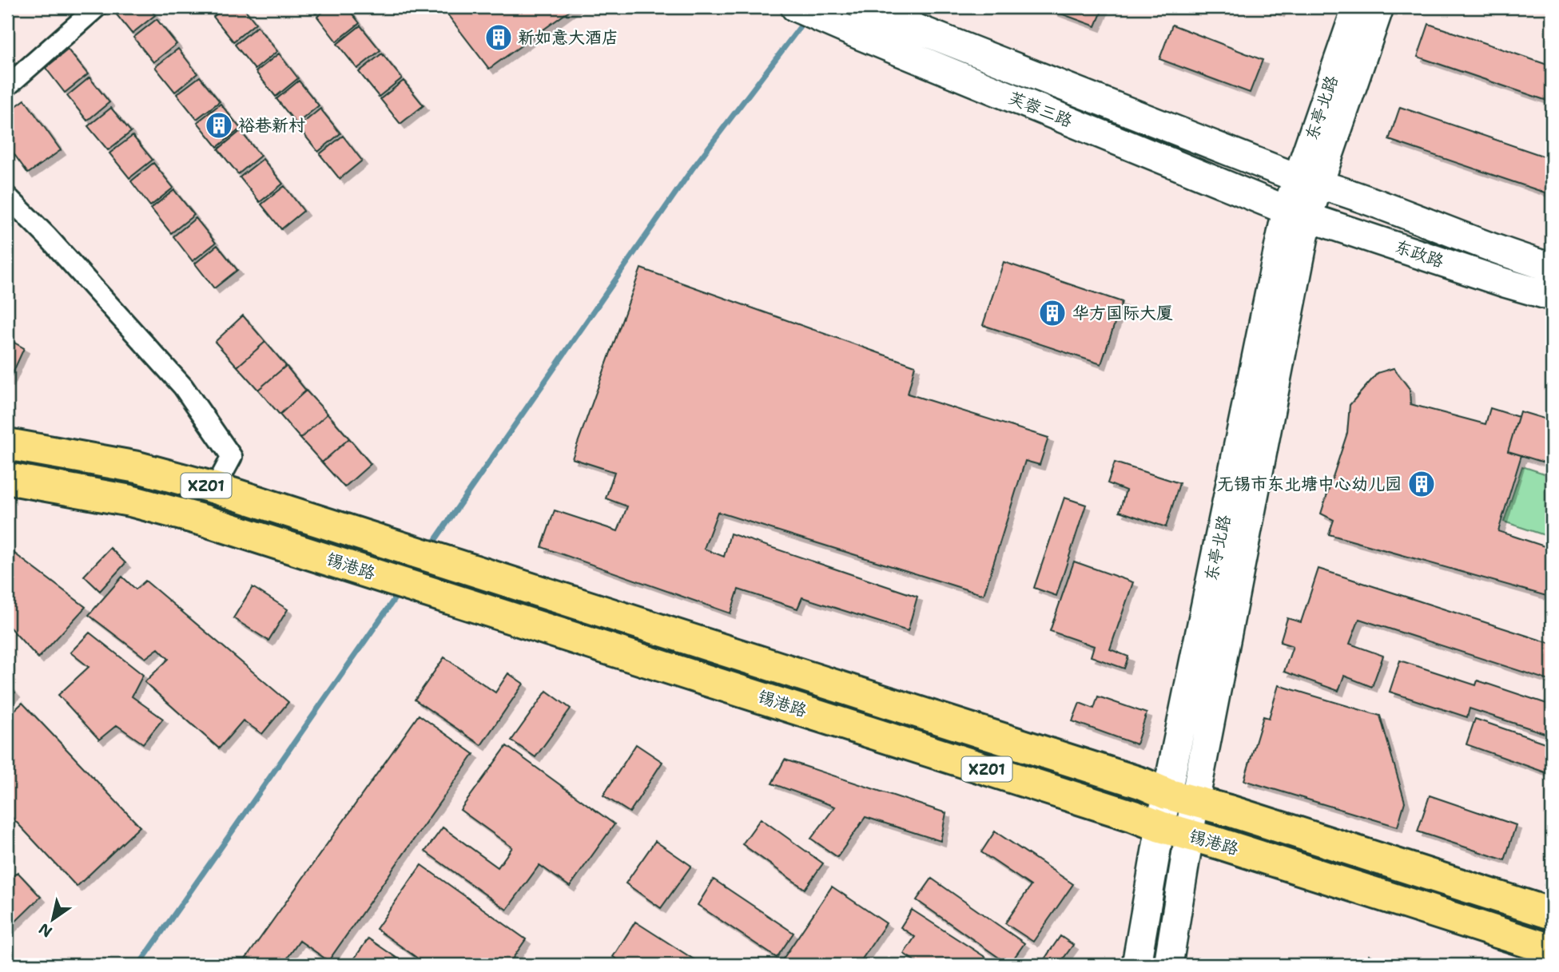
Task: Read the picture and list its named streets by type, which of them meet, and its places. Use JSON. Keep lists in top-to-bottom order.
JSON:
{
  "streets": {
    "main road": [
      "东亭北路",
      "芙蓉三路",
      "东政路",
      "XZ01",
      "锡港路"
    ]
  },
  "crossings": [
    ["东亭北路", "芙蓉三路"],
    ["东亭北路", "东政路"],
    ["东亭北路", "锡港路"],
    ["芙蓉三路", "东政路"]
  ],
  "places": {
    "building": [
      "新如意大酒店",
      "裕巷新村",
      "华方国际大厦",
      "无锡市东北塘中心幼儿园"
    ]
  },
  "north": "bottom left"
}
